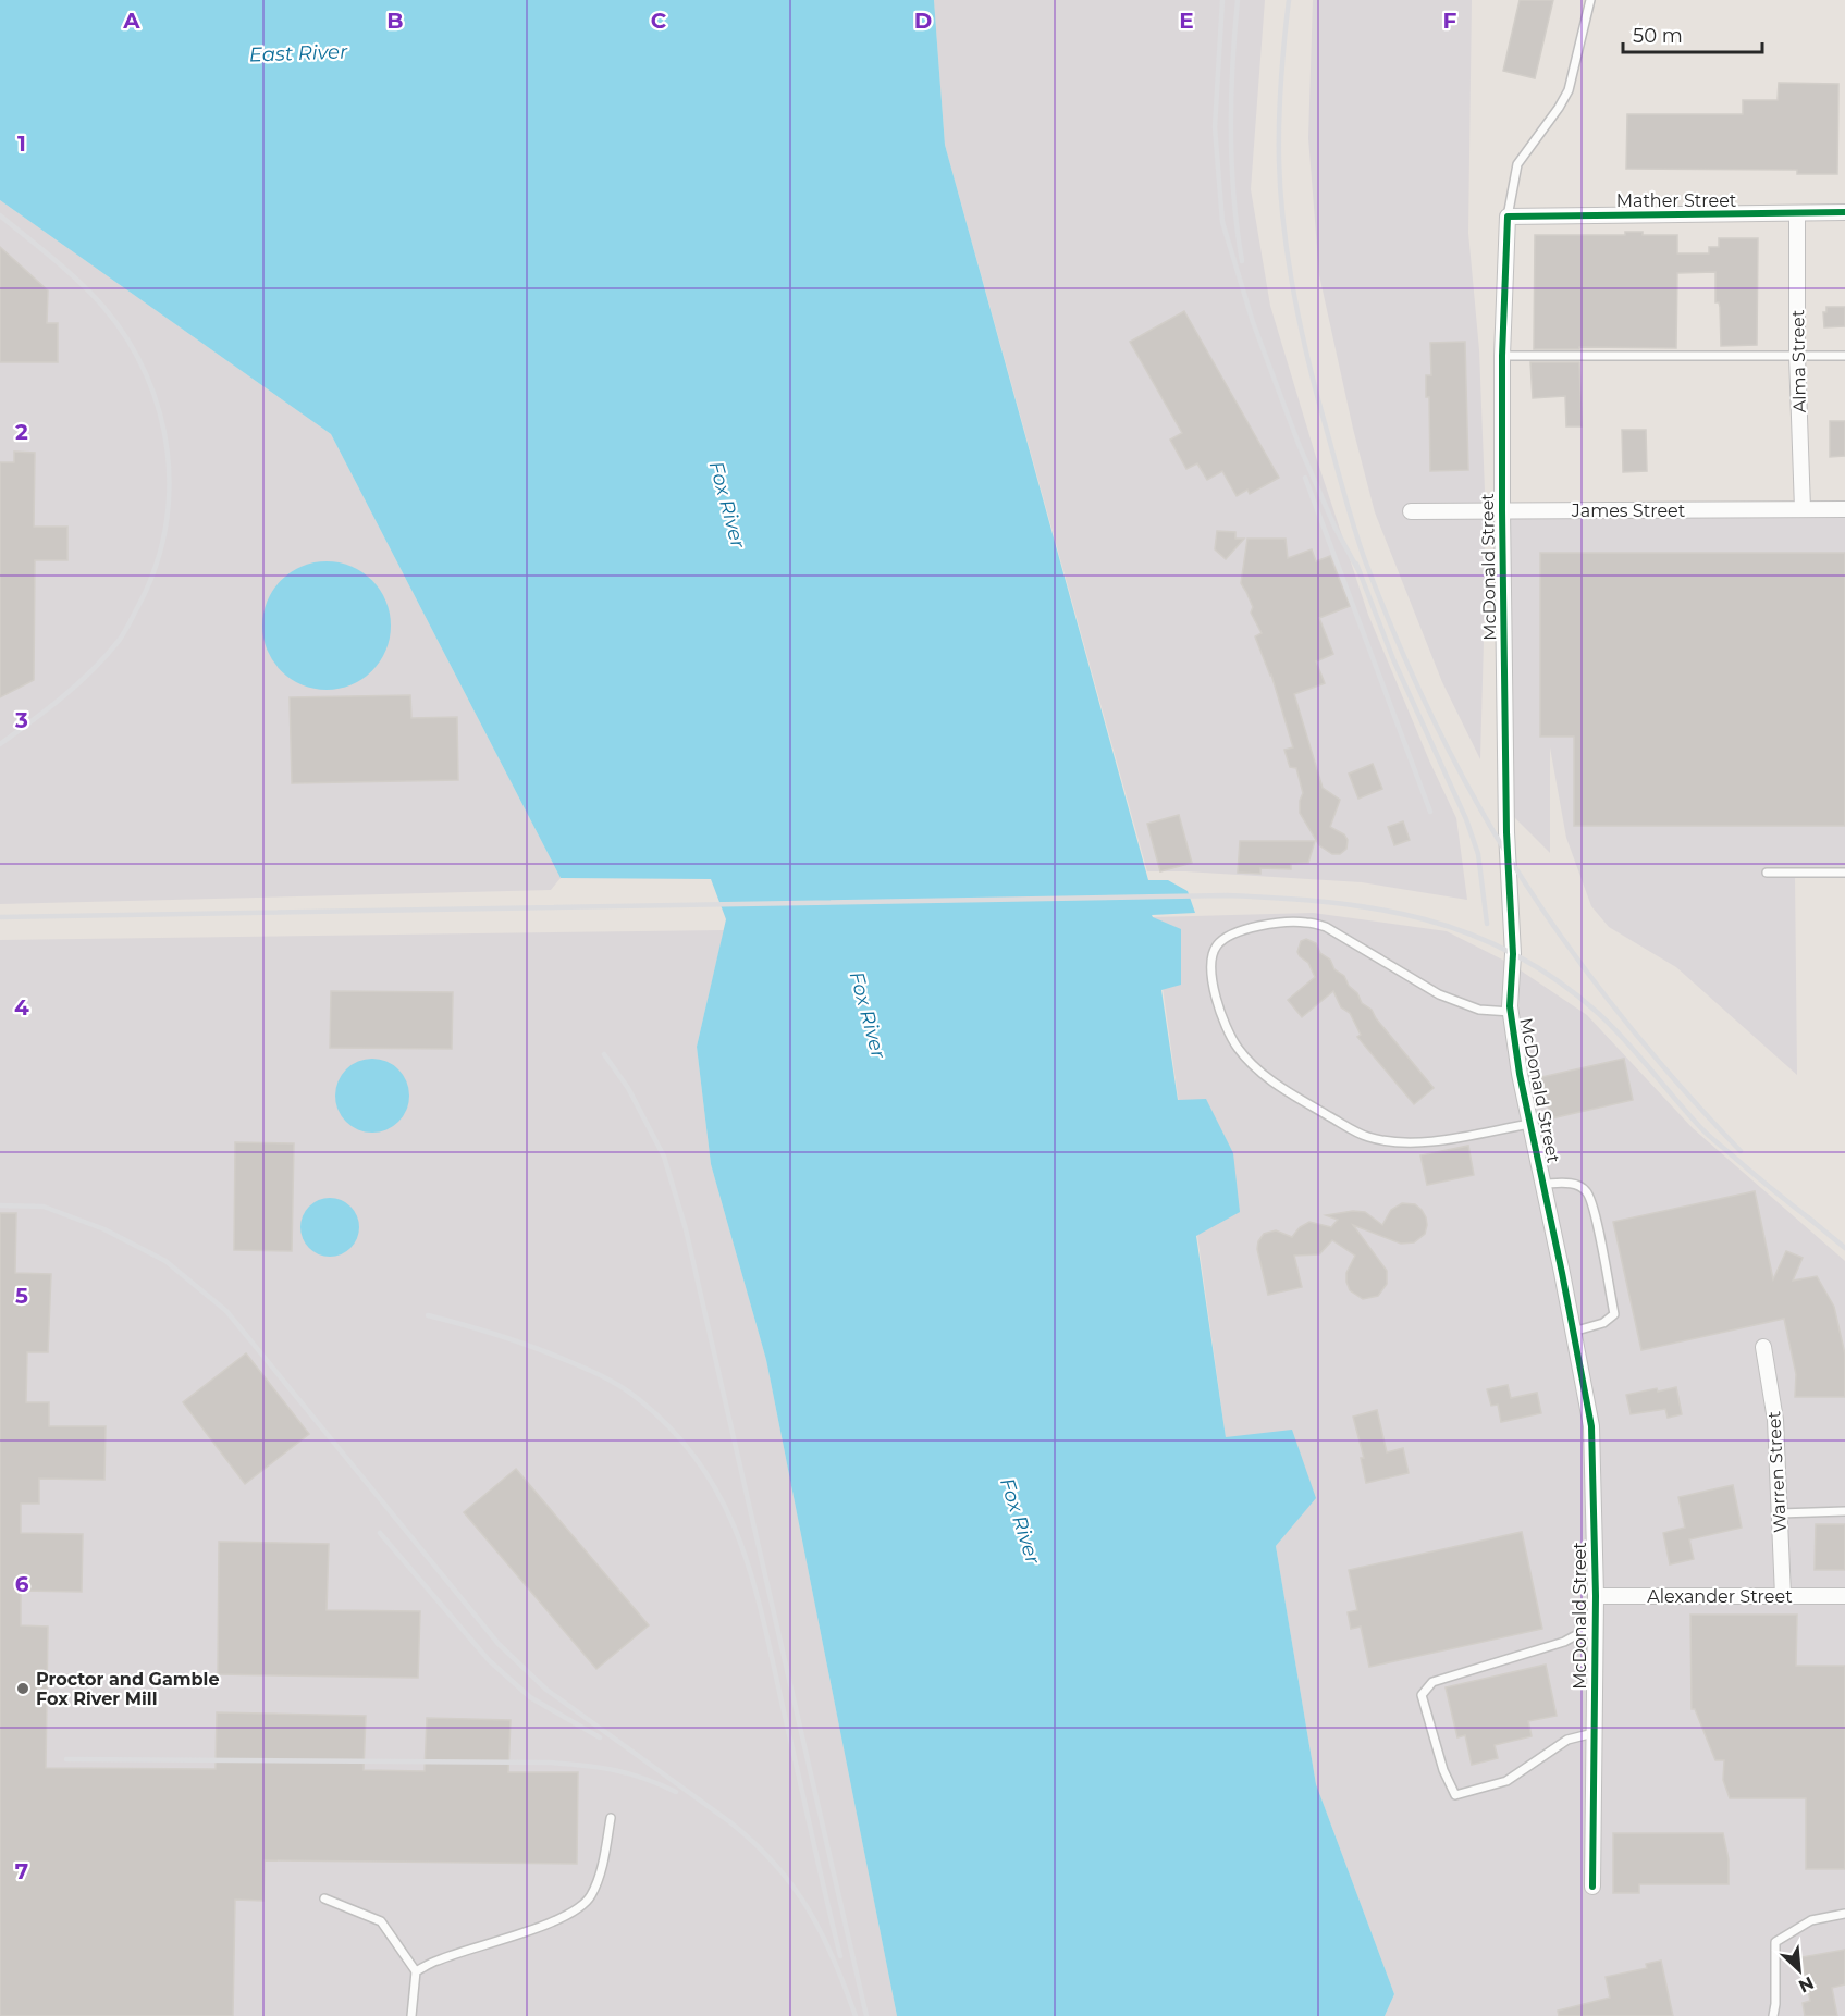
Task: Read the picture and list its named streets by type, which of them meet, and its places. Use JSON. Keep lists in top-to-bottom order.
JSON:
{
  "streets": {
    "street": [
      "Mather Street",
      "Alma Street",
      "James Street",
      "McDonald Street",
      "Warren Street",
      "Alexander Street"
    ]
  },
  "crossings": [
    ["Mather Street", "Alma Street"],
    ["Mather Street", "McDonald Street"],
    ["Alma Street", "James Street"],
    ["James Street", "McDonald Street"],
    ["McDonald Street", "Alexander Street"],
    ["Warren Street", "Alexander Street"]
  ],
  "water": ["East River", "Fox River"],
  "places": ["Proctor and Gamble Fox River Mill"],
  "scale_bar": "50 m",
  "north": "bottom right",
  "grid": {
    "columns": [
      "A",
      "B",
      "C",
      "D",
      "E",
      "F"
    ],
    "rows": [
      "1",
      "2",
      "3",
      "4",
      "5",
      "6",
      "7"
    ]
  }
}
